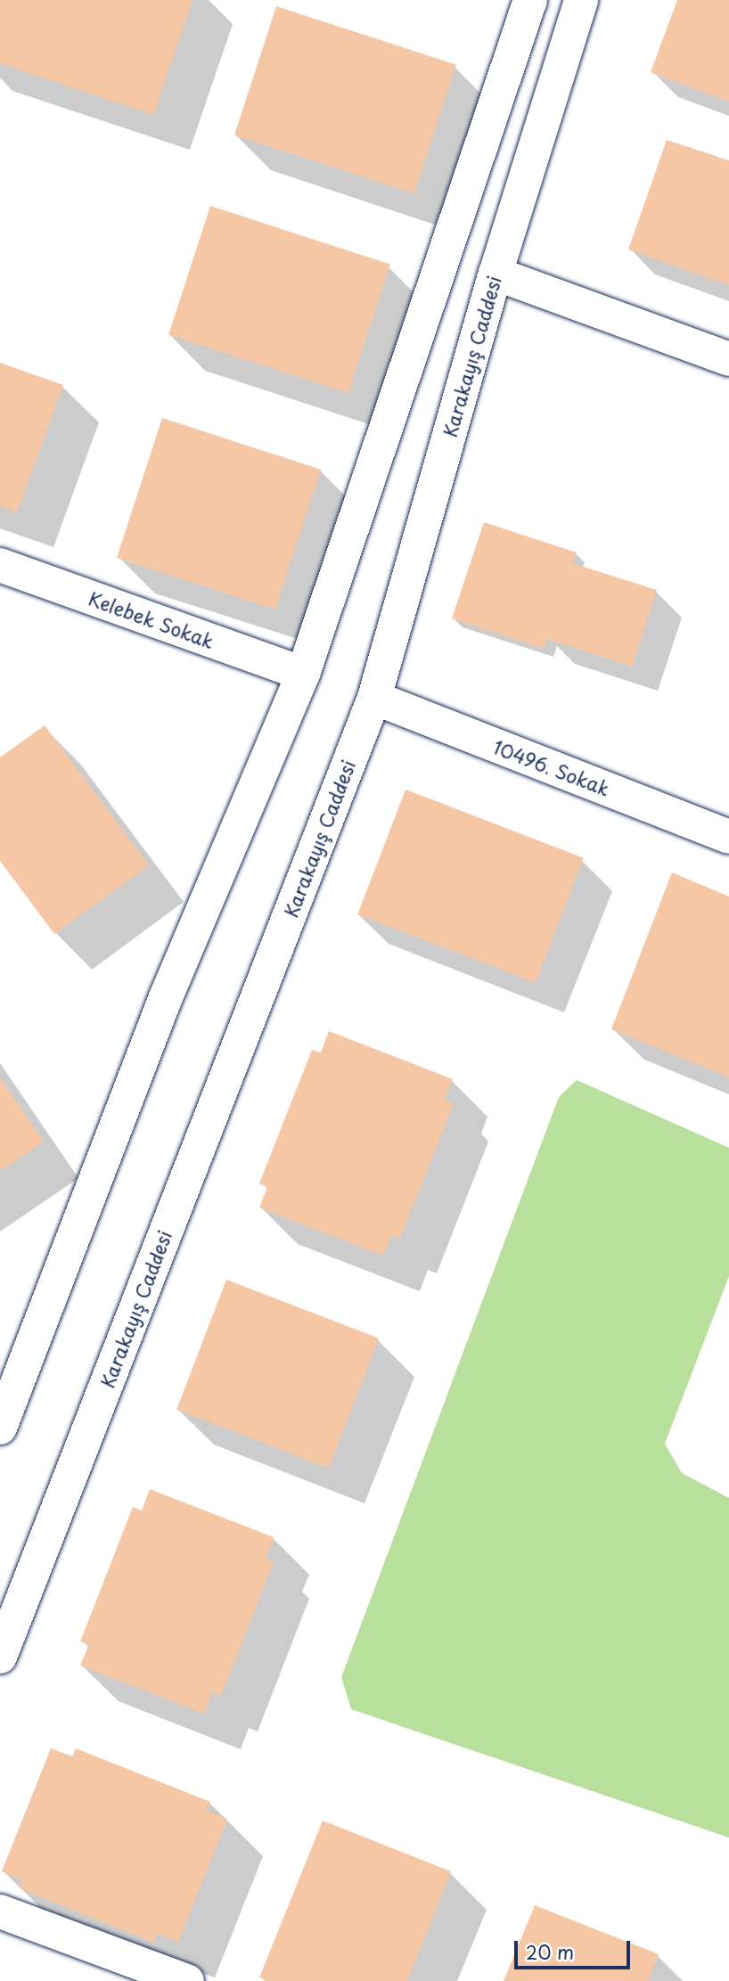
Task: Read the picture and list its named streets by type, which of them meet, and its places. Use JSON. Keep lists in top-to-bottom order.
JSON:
{
  "streets": {
    "main road": ["Karakayış Caddesi", "Kelebek Sokak", "10496. Sokak"]
  },
  "crossings": [
    ["Karakayış Caddesi", "10496. Sokak"]
  ],
  "scale_bar": "20 m"
}
